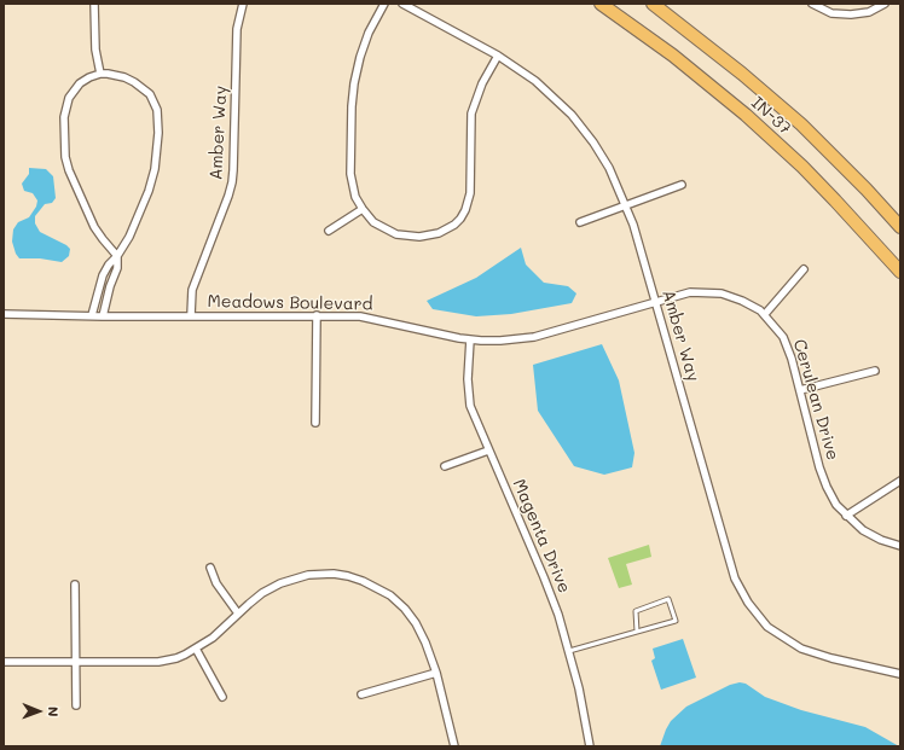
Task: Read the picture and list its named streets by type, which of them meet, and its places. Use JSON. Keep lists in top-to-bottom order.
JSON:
{
  "streets": {
    "highway": ["IN-37"],
    "street": [
      "Amber Way",
      "Meadows Boulevard",
      "Cerulean Drive",
      "Magenta Drive"
    ]
  },
  "crossings": [
    ["Amber Way", "Meadows Boulevard"],
    ["Amber Way", "Cerulean Drive"],
    ["Meadows Boulevard", "Cerulean Drive"],
    ["Meadows Boulevard", "Magenta Drive"]
  ],
  "north": "right"
}
